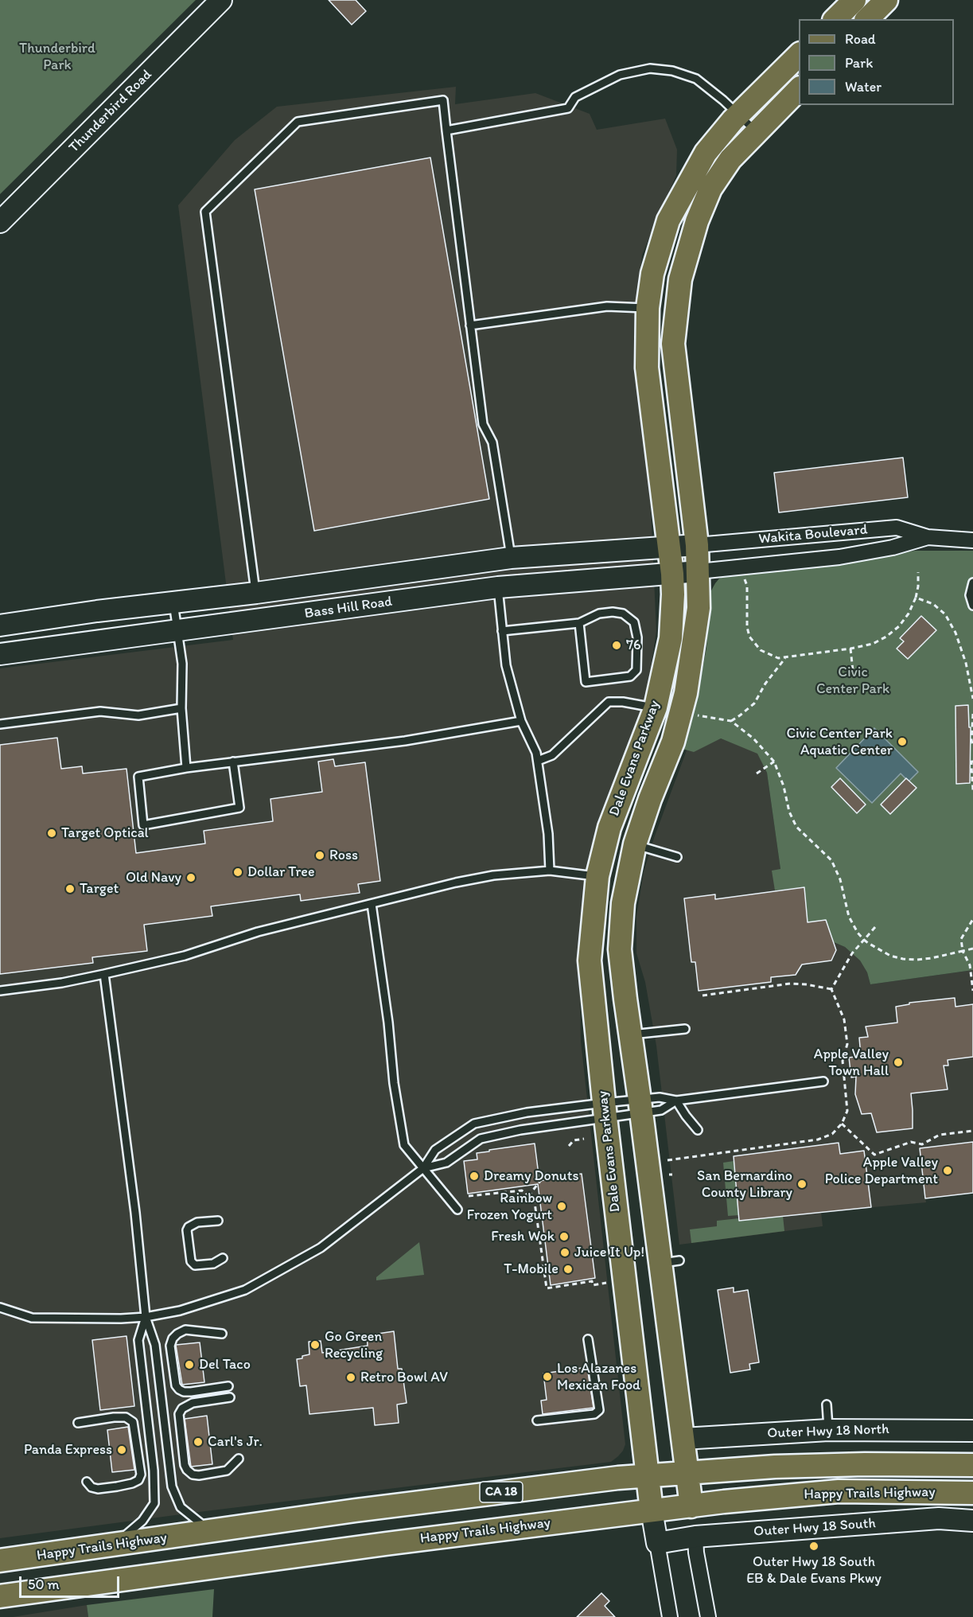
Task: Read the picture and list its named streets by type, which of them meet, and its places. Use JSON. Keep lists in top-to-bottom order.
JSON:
{
  "streets": {
    "main road": [
      "Thunderbird Road",
      "Bass Hill Road",
      "Dale Evans Parkway",
      "Outer Hwy 18 North",
      "CA 18",
      "Happy Trails Highway",
      "Outer Hwy 18 South"
    ],
    "street": ["Wakita Boulevard"]
  },
  "crossings": [
    ["Wakita Boulevard", "Bass Hill Road"],
    ["Wakita Boulevard", "Dale Evans Parkway"],
    ["Bass Hill Road", "Dale Evans Parkway"],
    ["Dale Evans Parkway", "Outer Hwy 18 North"],
    ["Dale Evans Parkway", "Happy Trails Highway"]
  ],
  "parks": ["Thunderbird Park", "Civic Center Park"],
  "places": [
    "76",
    "Civic Center Park Aquatic Center",
    "Target Optical",
    "Ross",
    "Dollar Tree",
    "Old Navy",
    "Target",
    "Apple Valley Town Hall",
    "Apple Valley Police Department",
    "Dreamy Donuts",
    "San Bernardino County Library",
    "Rainbow Frozen Yogurt",
    "Fresh Wok",
    "Juice It Up!",
    "T-Mobile",
    "Go Green Recycling",
    "Del Taco",
    "Los Alazanes Mexican Food",
    "Retro Bowl AV",
    "Carl's Jr.",
    "Panda Express",
    "Outer Hwy 18 South EB & Dale Evans Pkwy"
  ],
  "legend": ["Road", "Park", "Water"],
  "scale_bar": "50 m"
}
